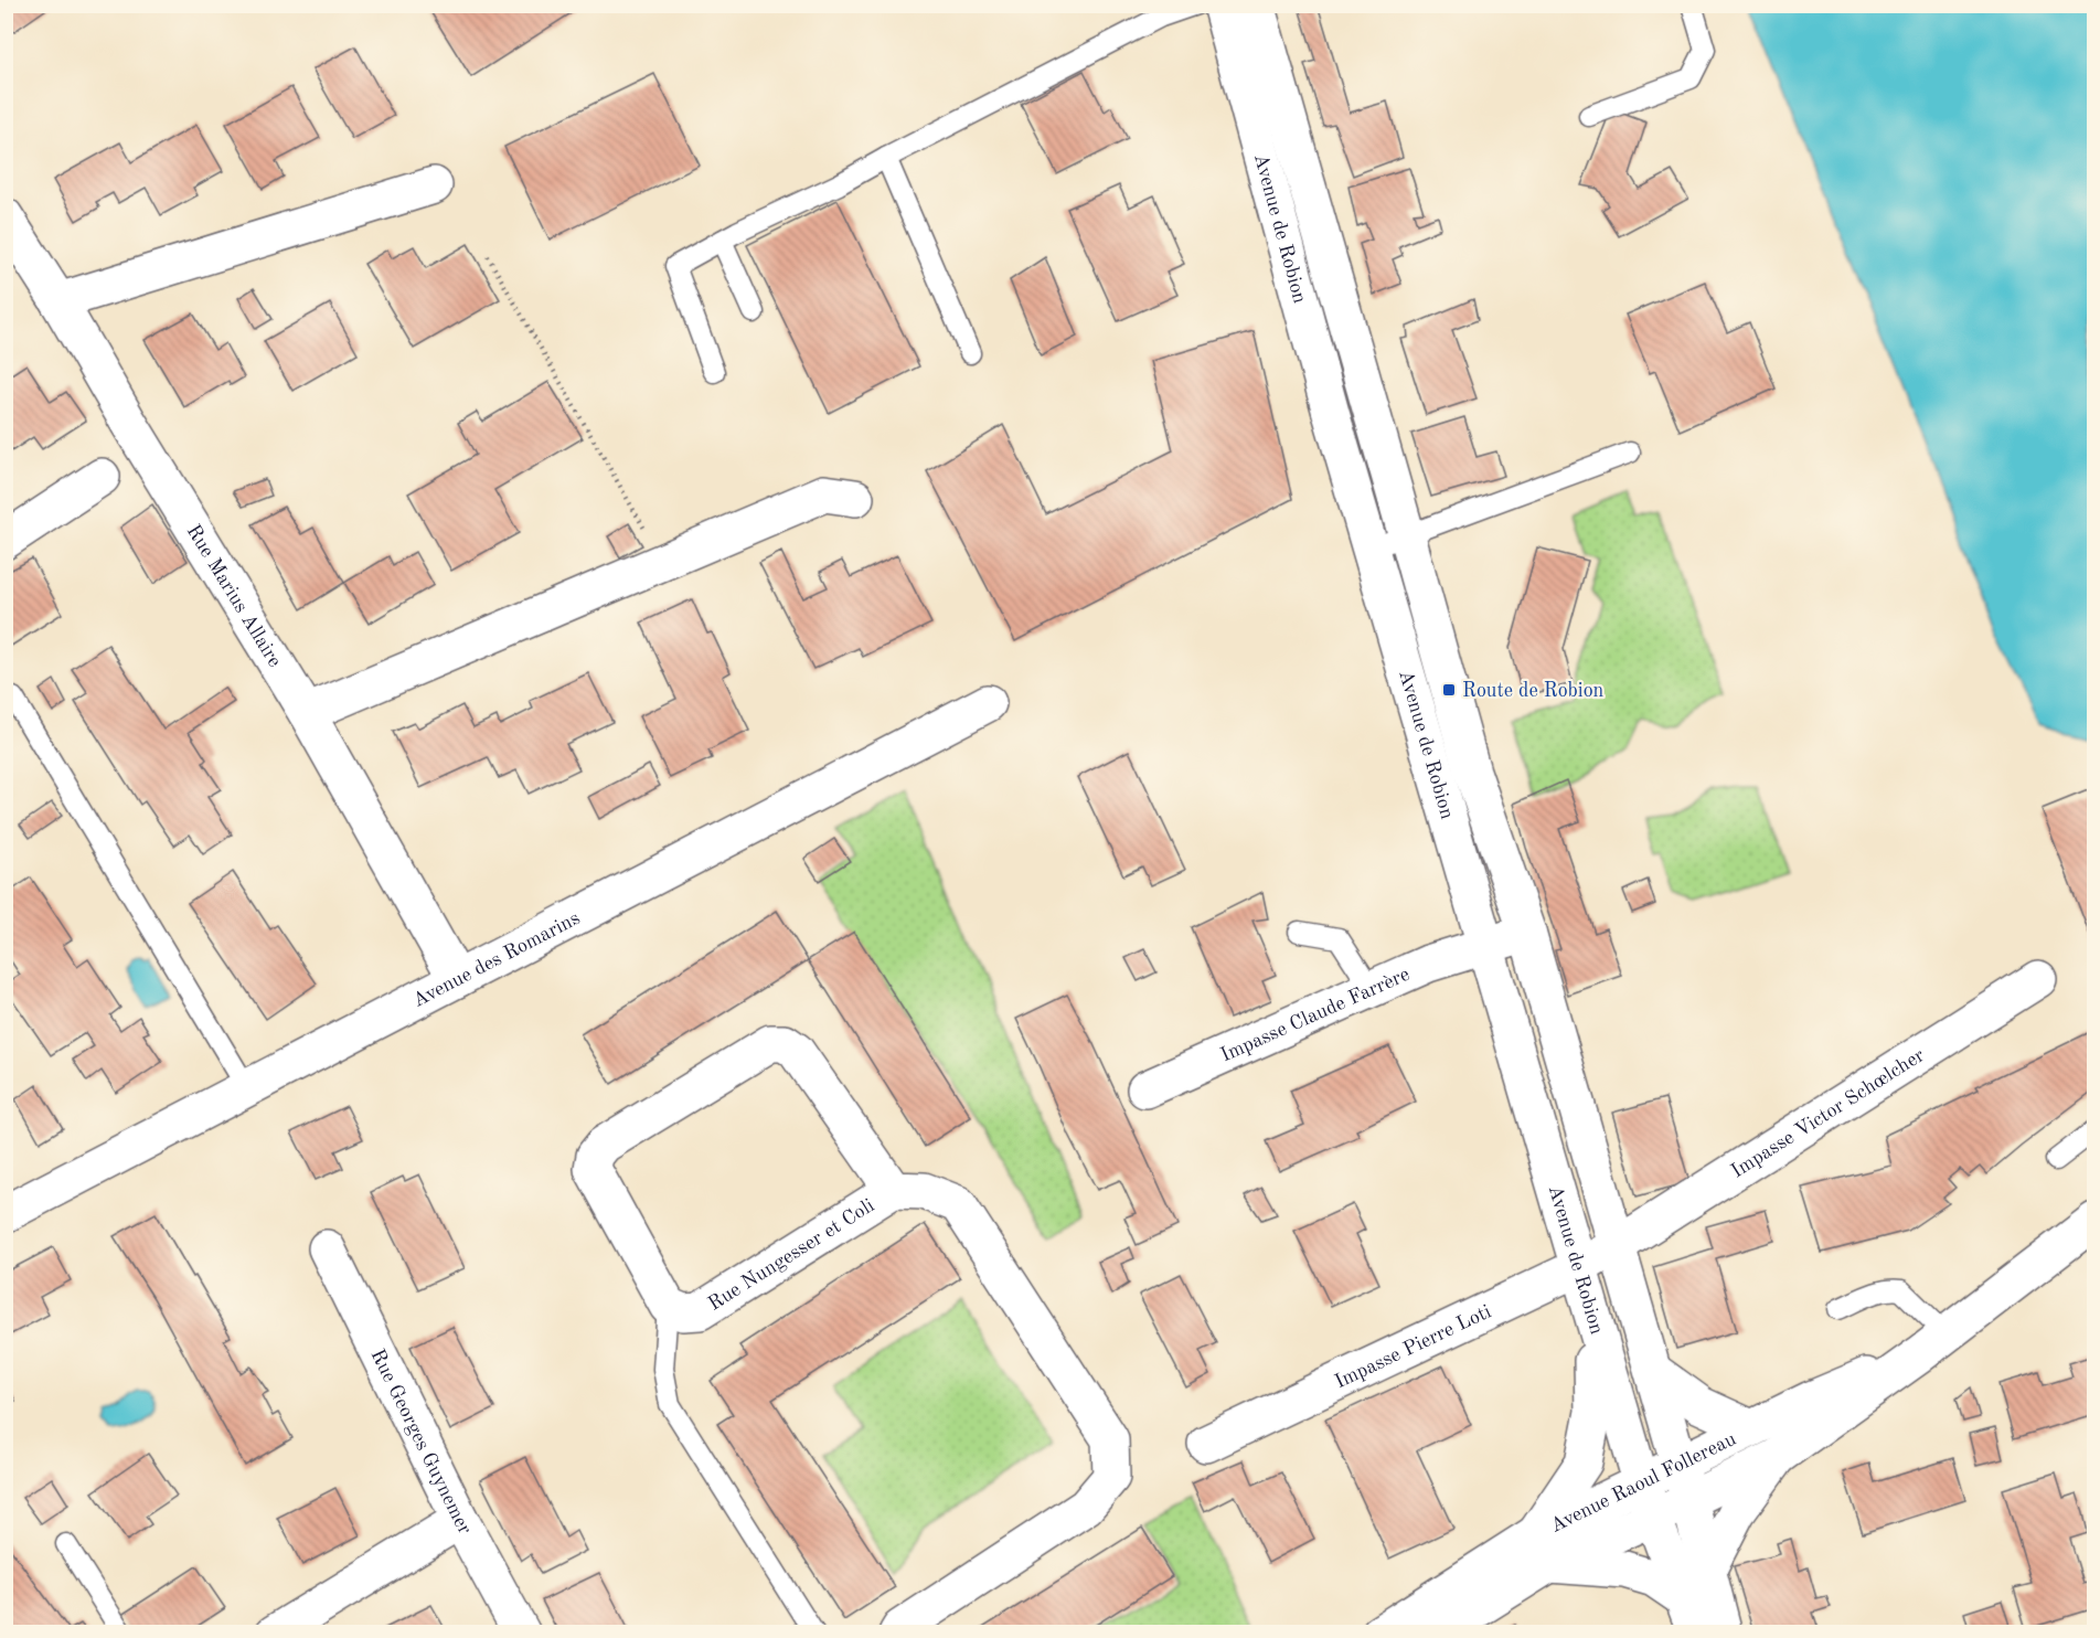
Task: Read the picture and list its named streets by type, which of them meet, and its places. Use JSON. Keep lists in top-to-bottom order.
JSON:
{
  "streets": {
    "street": [
      "Avenue de Robion",
      "Rue Marius Allaire",
      "Avenue des Romarins",
      "Impasse Claude Farrère",
      "Impasse Victor Schœlcher",
      "Rue Nungesser et Coli",
      "Impasse Pierre Loti",
      "Rue Georges Guynemer",
      "Avenue Raoul Follereau"
    ]
  },
  "crossings": [
    ["Avenue de Robion", "Impasse Claude Farrère"],
    ["Avenue de Robion", "Impasse Victor Schœlcher"],
    ["Avenue de Robion", "Impasse Pierre Loti"],
    ["Avenue de Robion", "Avenue Raoul Follereau"],
    ["Rue Marius Allaire", "Avenue des Romarins"],
    ["Impasse Victor Schœlcher", "Impasse Pierre Loti"]
  ],
  "places": {
    "transit": ["Route de Robion"]
  }
}
